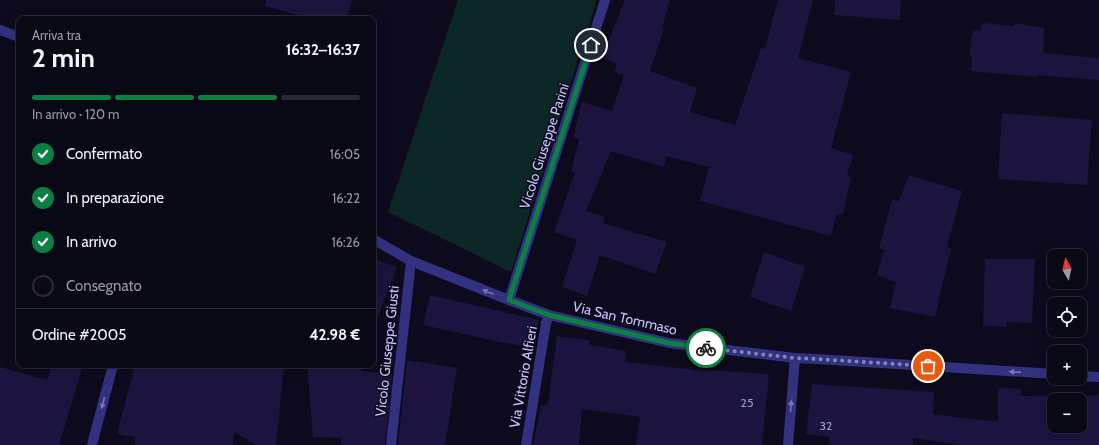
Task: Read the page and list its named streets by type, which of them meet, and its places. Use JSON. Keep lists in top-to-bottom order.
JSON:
{
  "streets": {
    "street": [
      "Vicolo Giuseppe Parini",
      "Via San Tommaso",
      "Vicolo Giuseppe Giusti",
      "Via Vittorio Alfieri"
    ]
  },
  "crossings": [
    ["Vicolo Giuseppe Parini", "Via San Tommaso"],
    ["Via San Tommaso", "Vicolo Giuseppe Giusti"],
    ["Via San Tommaso", "Via Vittorio Alfieri"]
  ],
  "one_way": ["Via San Tommaso"],
  "house_numbers": ["25", "32"],
  "north": "top",
  "page": {
    "heading": ["2 min", "Arriva tra", "16:32–16:37"],
    "panel": ["Ordine #2005", "42.98 €"],
    "bar": "In arrivo · 120 m",
    "list": [
      ["Confermato", "16:05"],
      ["In preparazione", "16:22"],
      ["In arrivo", "16:26"],
      "Consegnato"
    ],
    "map_buttons": ["+", "−"]
  }
}
